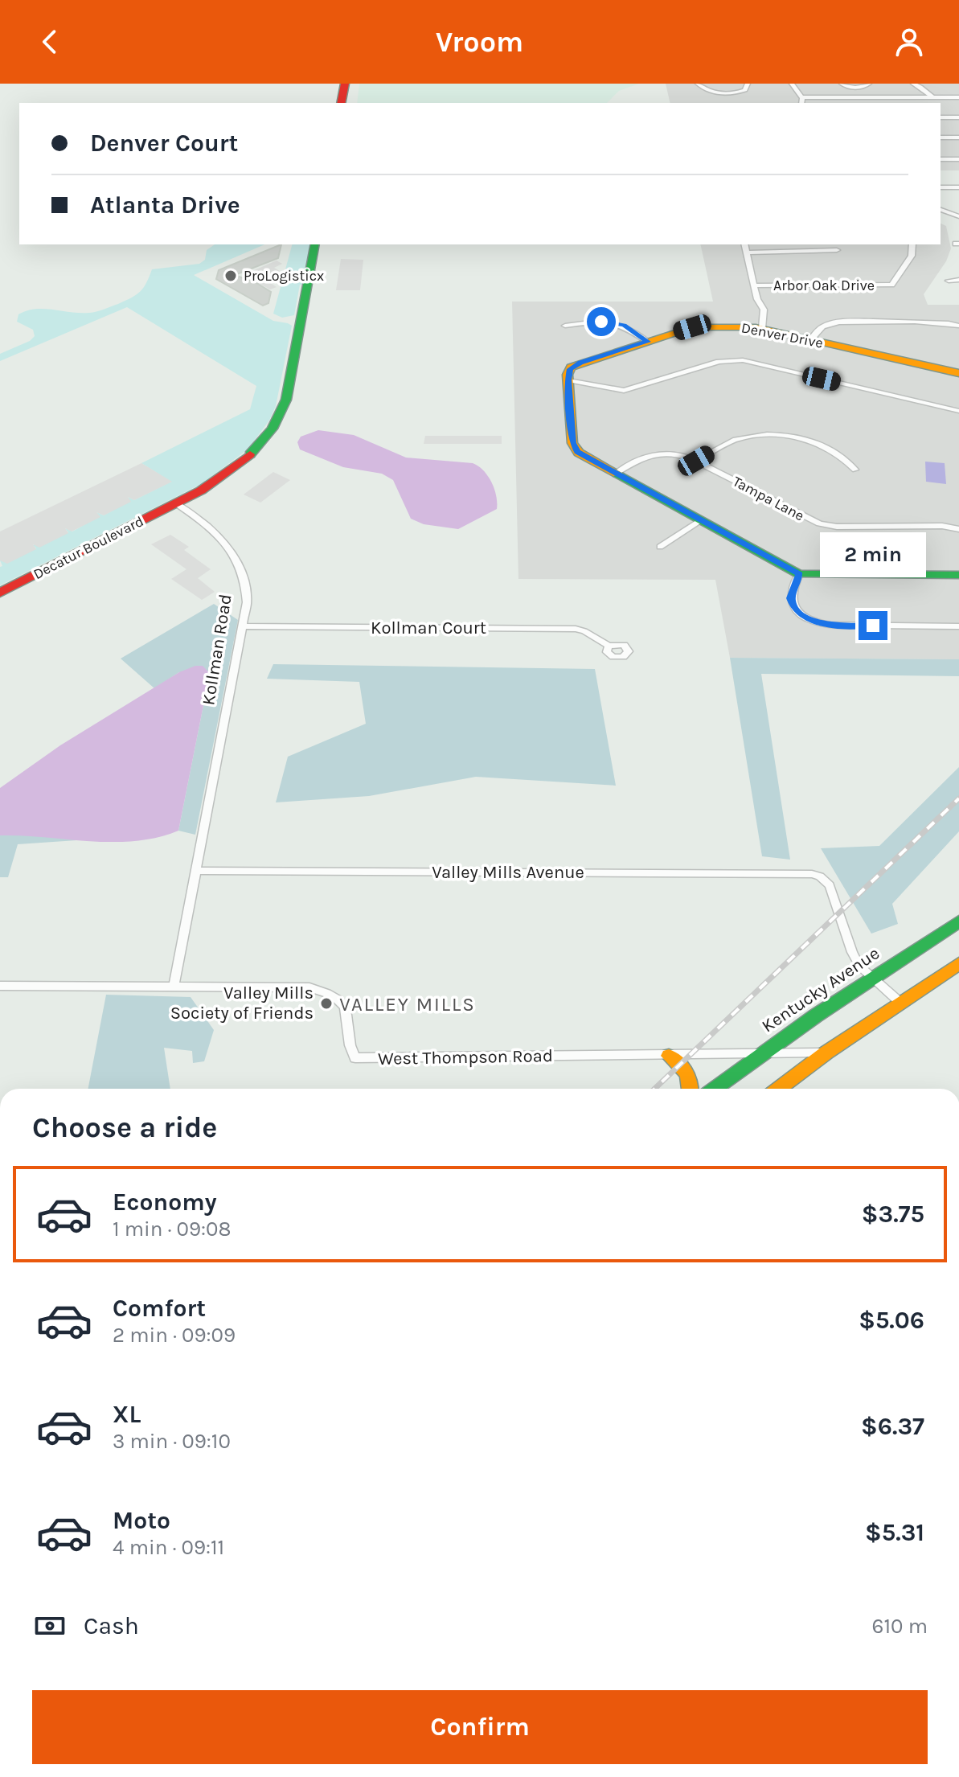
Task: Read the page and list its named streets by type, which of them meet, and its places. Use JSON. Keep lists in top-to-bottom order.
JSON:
{
  "streets": {
    "street": [
      "Arbor Oak Drive",
      "Denver Drive",
      "Tampa Lane",
      "Decatur Boulevard",
      "Kollman Court",
      "Kollman Road",
      "Valley Mills Avenue",
      "Kentucky Avenue",
      "West Thompson Road"
    ]
  },
  "crossings": [
    ["Decatur Boulevard", "Kollman Road"],
    ["Kollman Court", "Kollman Road"],
    ["Kollman Road", "Valley Mills Avenue"],
    ["Kollman Road", "West Thompson Road"],
    ["Valley Mills Avenue", "Kentucky Avenue"],
    ["Kentucky Avenue", "West Thompson Road"]
  ],
  "districts": ["VALLEY MILLS"],
  "places": ["ProLogisticx", "Valley Mills Society of Friends"],
  "page": {
    "header": "Vroom",
    "banner": ["Denver Court", "Atlanta Drive"],
    "bubble": "2 min",
    "heading": "Choose a ride",
    "list": [
      {
        "name": "Economy",
        "note": "1 min · 09:08",
        "value": "$3.75"
      },
      {
        "name": "Comfort",
        "note": "2 min · 09:09",
        "value": "$5.06"
      },
      {
        "name": "XL",
        "note": "3 min · 09:10",
        "value": "$6.37"
      },
      {
        "name": "Moto",
        "note": "4 min · 09:11",
        "value": "$5.31"
      }
    ],
    "pay": ["Cash", "610 m"],
    "buttons": "Confirm"
  }
}
